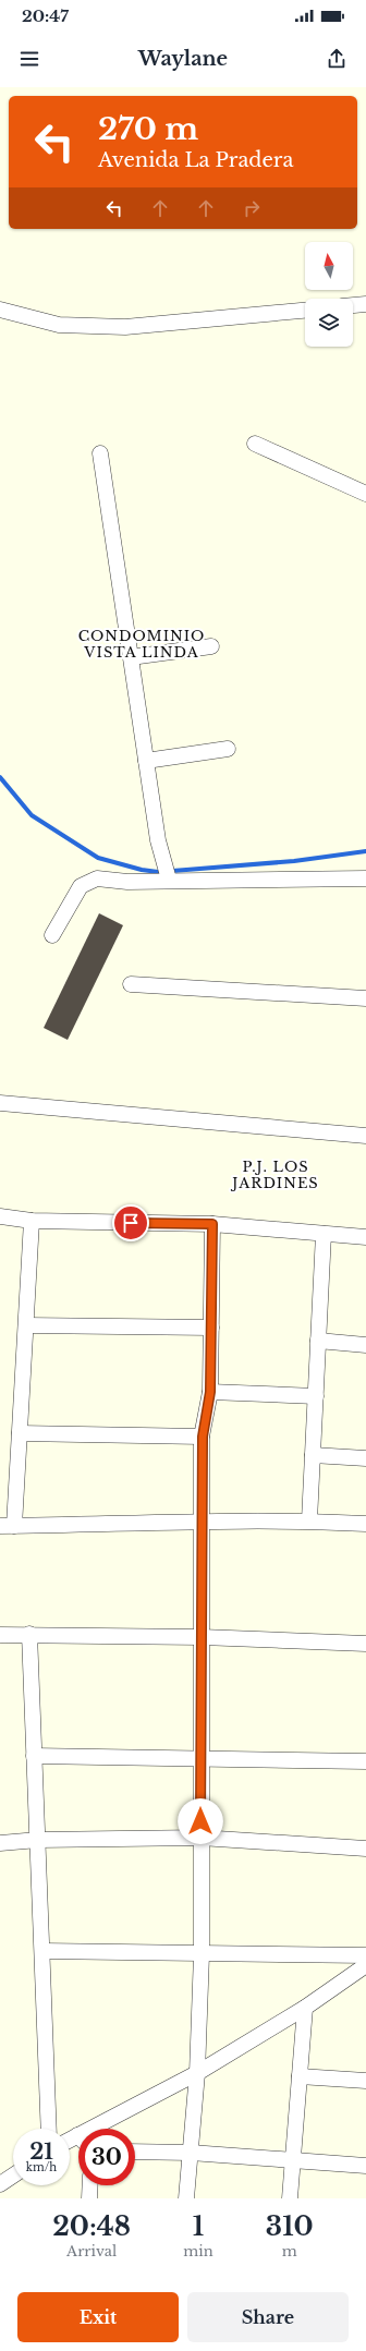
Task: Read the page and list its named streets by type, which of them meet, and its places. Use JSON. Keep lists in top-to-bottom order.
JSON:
{
  "districts": ["CONDOMINIO VISTA LINDA", "P.J. LOS JARDINES"],
  "north": "top",
  "page": {
    "status": "20:47",
    "header": "Waylane",
    "turn": ["270 m", "Avenida La Pradera"],
    "speed": "21 km/h",
    "limit": "30",
    "eta": [
      "20:48",
      "Arrival",
      "1",
      "min",
      "310",
      "m"
    ],
    "buttons": ["Exit", "Share"]
  }
}
